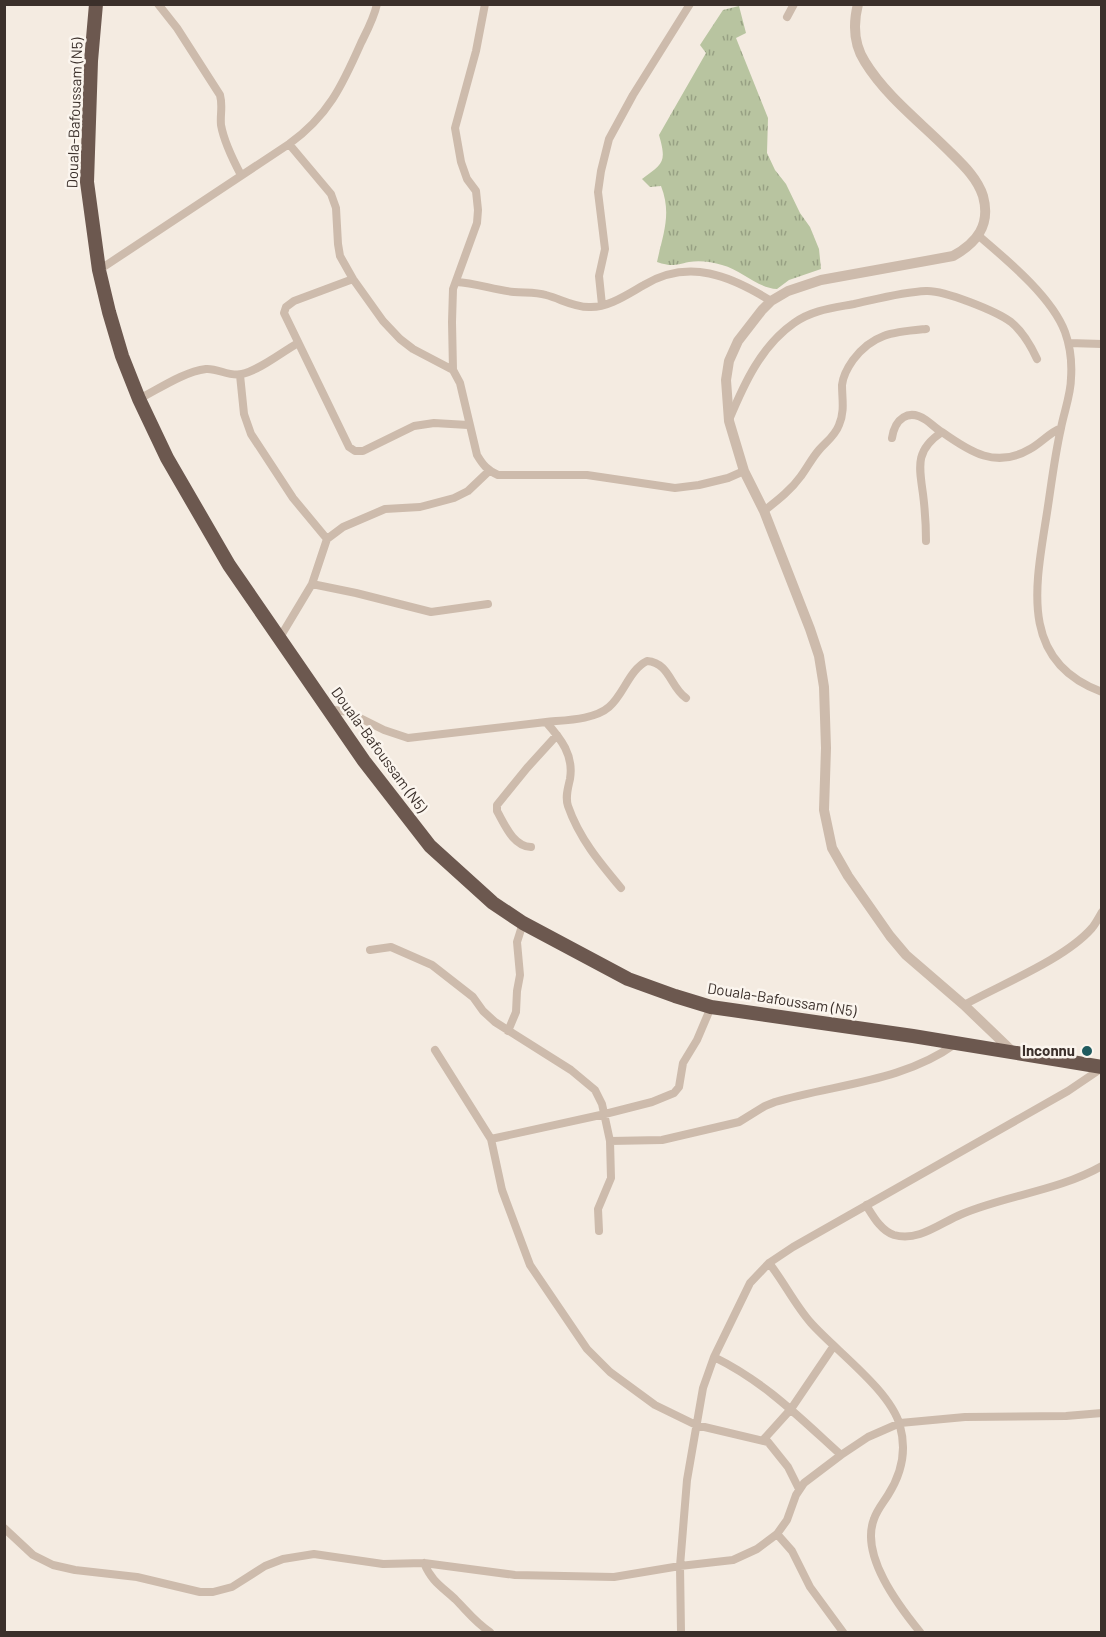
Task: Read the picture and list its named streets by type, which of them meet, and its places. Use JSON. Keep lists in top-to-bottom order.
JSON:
{
  "streets": {
    "highway": ["Douala-Bafoussam (N5)"]
  },
  "places": ["Inconnu"]
}
